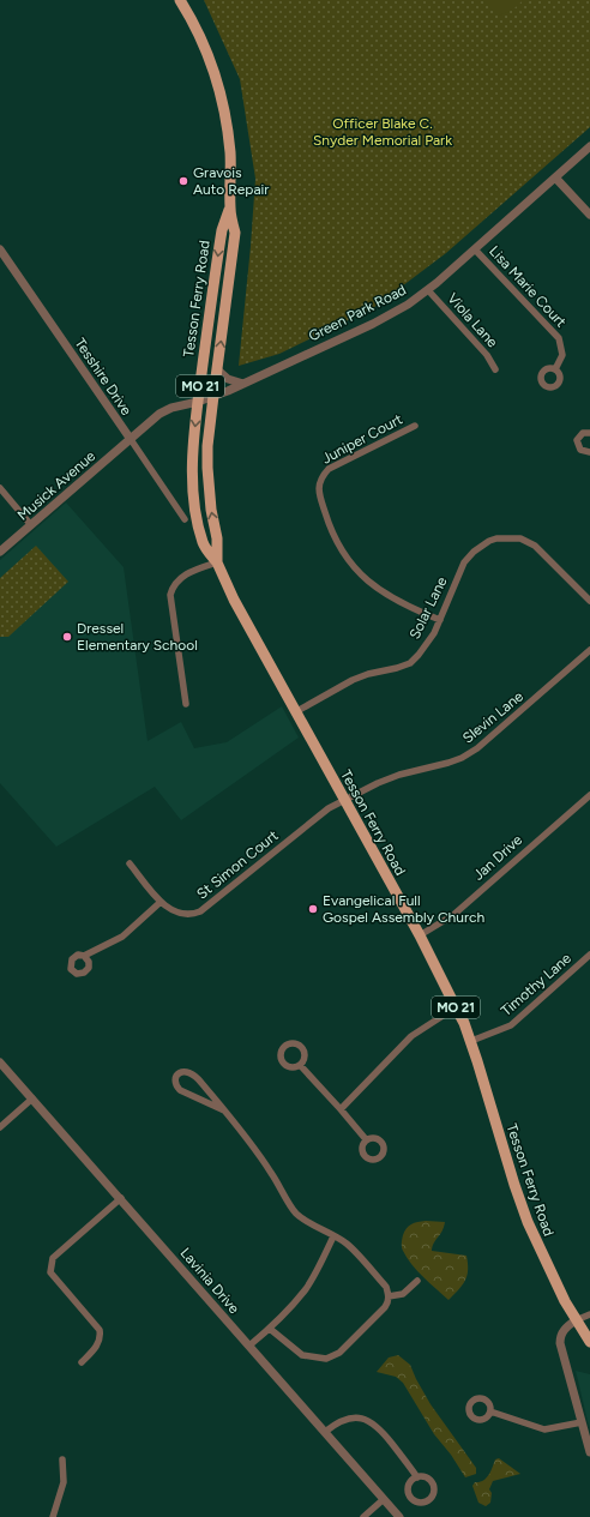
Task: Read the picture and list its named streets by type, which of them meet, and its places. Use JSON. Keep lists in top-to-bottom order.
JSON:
{
  "streets": {
    "main road": ["Tesson Ferry Road", "MO 21"],
    "street": [
      "Lisa Marie Court",
      "Green Park Road",
      "Viola Lane",
      "Tesshire Drive",
      "Juniper Court",
      "Musick Avenue",
      "Solar Lane",
      "Slevin Lane",
      "Jan Drive",
      "St Simon Court",
      "Timothy Lane",
      "Lavinia Drive"
    ]
  },
  "crossings": [
    ["Lisa Marie Court", "Green Park Road"],
    ["Tesson Ferry Road", "Green Park Road"],
    ["Tesson Ferry Road", "Solar Lane"],
    ["Tesson Ferry Road", "Slevin Lane"],
    ["Tesson Ferry Road", "Jan Drive"],
    ["Tesson Ferry Road", "St Simon Court"],
    ["Tesson Ferry Road", "Timothy Lane"],
    ["Green Park Road", "Viola Lane"],
    ["Green Park Road", "Tesshire Drive"],
    ["Green Park Road", "Musick Avenue"],
    ["Tesshire Drive", "Musick Avenue"],
    ["Juniper Court", "Solar Lane"],
    ["Slevin Lane", "St Simon Court"]
  ],
  "parks": ["Officer Blake C. Snyder Memorial Park"],
  "places": ["Gravois Auto Repair", "Dressel Elementary School", "Evangelical Full Gospel Assembly Church"]
}
